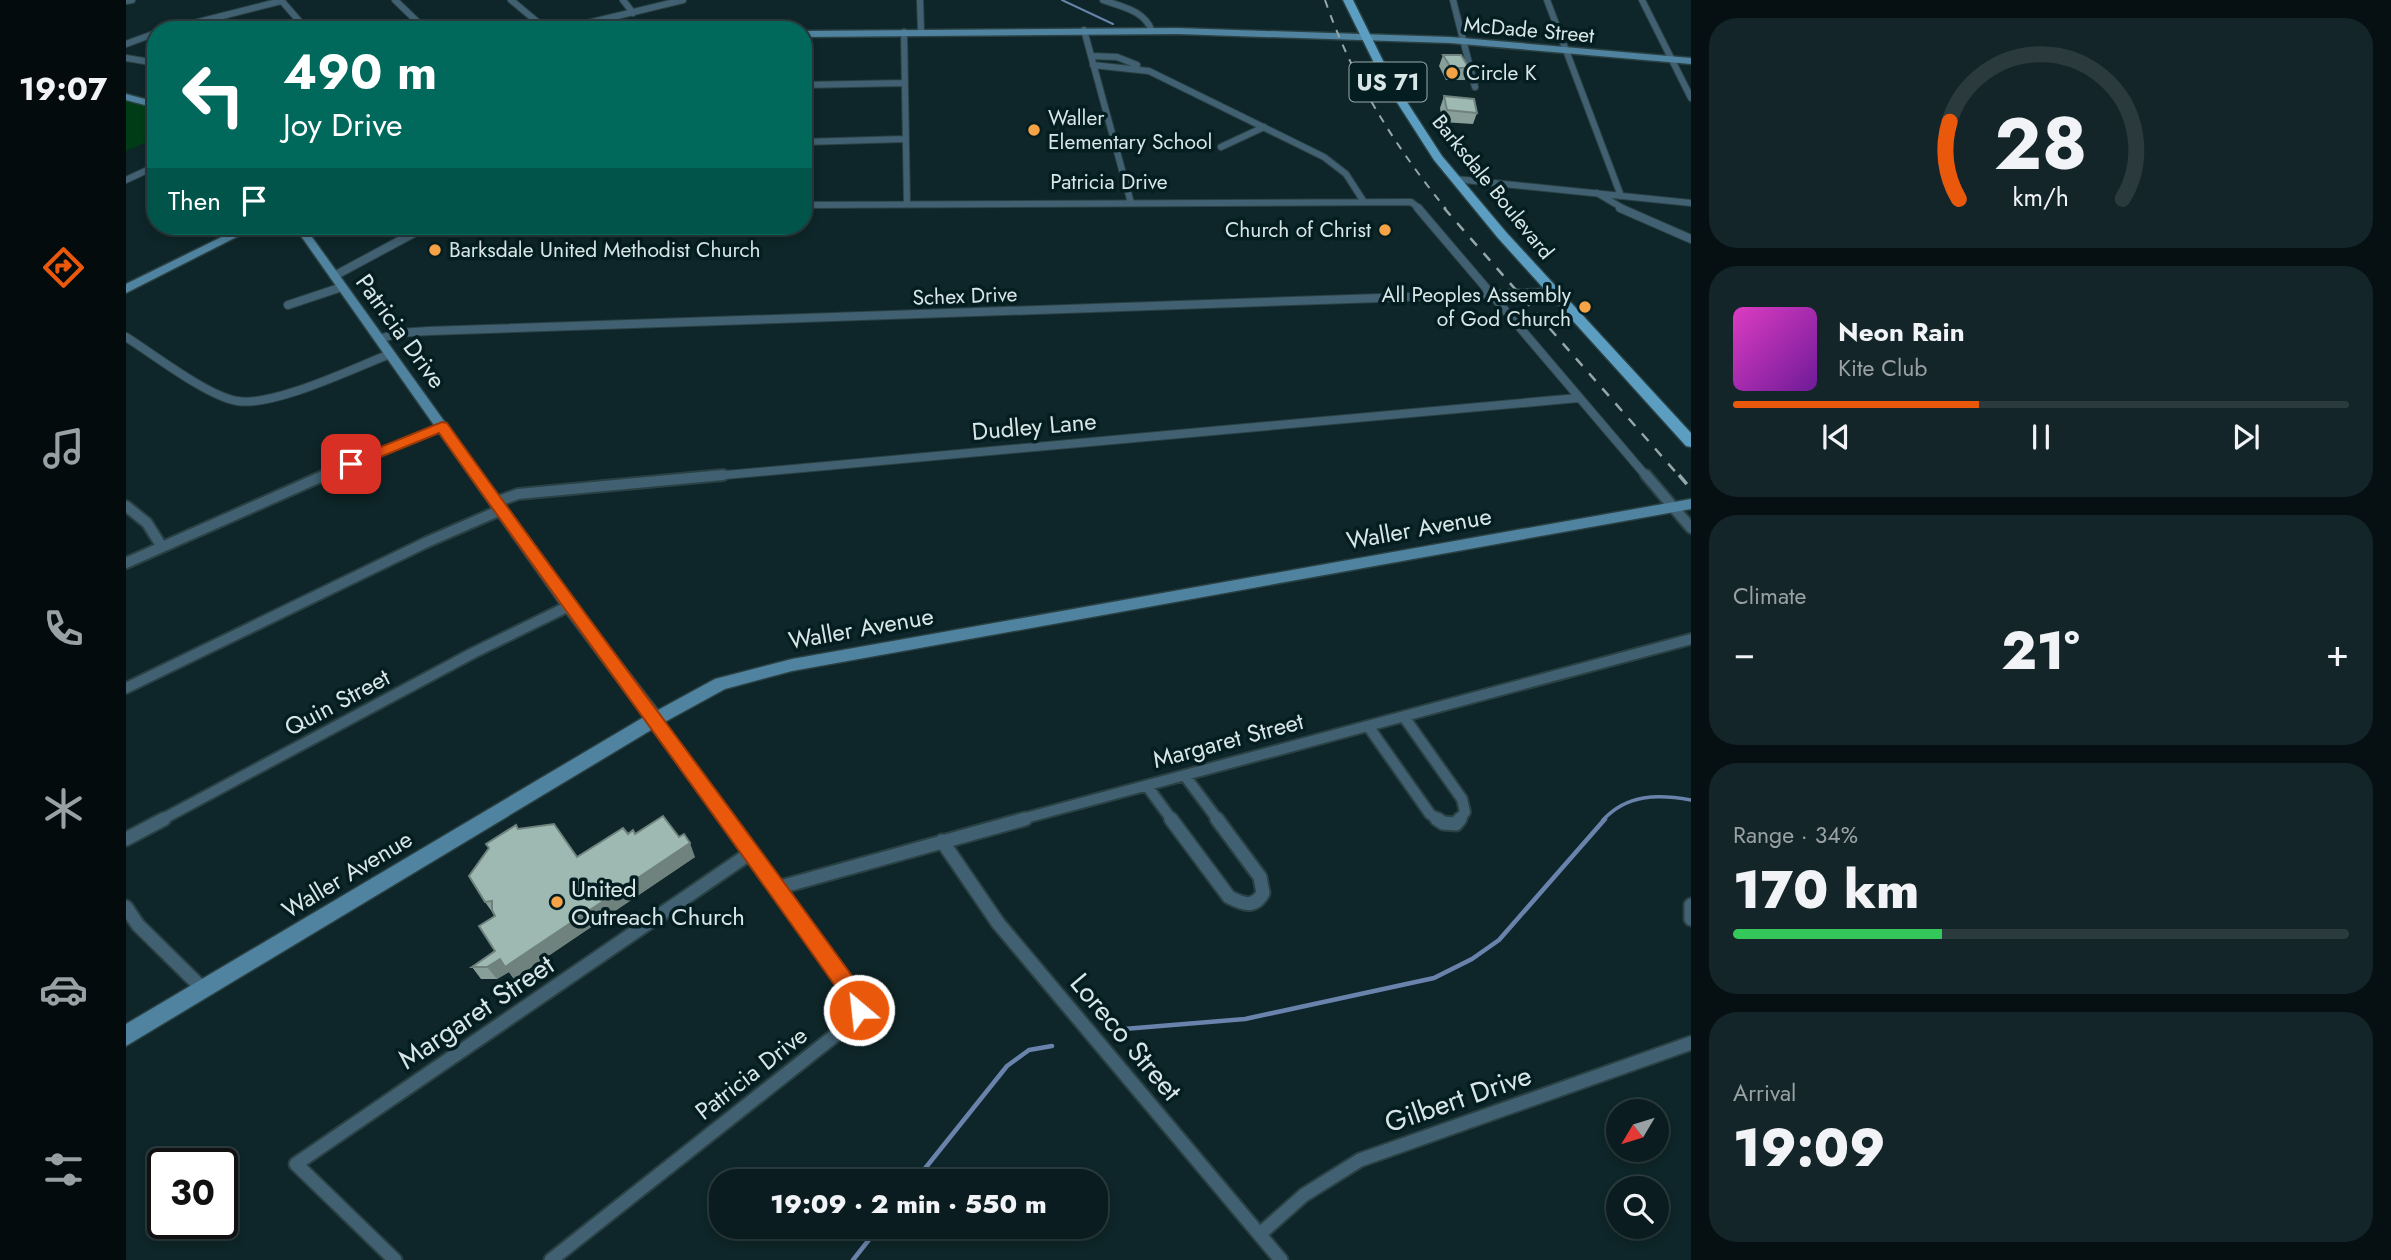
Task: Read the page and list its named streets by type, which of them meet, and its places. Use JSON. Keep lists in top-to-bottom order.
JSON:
{
  "streets": {
    "main road": ["US 71", "Barksdale Boulevard"],
    "street": [
      "McDade Street",
      "Patricia Drive",
      "Schex Drive",
      "Dudley Lane",
      "Waller Avenue",
      "Quin Street",
      "Margaret Street",
      "Loreco Street",
      "Gilbert Drive"
    ]
  },
  "crossings": [
    ["McDade Street", "Barksdale Boulevard"],
    ["Patricia Drive", "Schex Drive"],
    ["Patricia Drive", "Dudley Lane"],
    ["Patricia Drive", "Waller Avenue"],
    ["Patricia Drive", "Quin Street"],
    ["Patricia Drive", "Margaret Street"],
    ["Barksdale Boulevard", "Schex Drive"],
    ["Margaret Street", "Loreco Street"],
    ["Loreco Street", "Gilbert Drive"]
  ],
  "places": [
    "Circle K",
    "Waller Elementary School",
    "Church of Christ",
    "Barksdale United Methodist Church",
    "All Peoples Assembly of God Church",
    "United Outreach Church"
  ],
  "north": "bottom left",
  "page": {
    "tabs": "19:07",
    "turn": ["490 m", "Joy Drive"],
    "then": "Then",
    "song": ["Neon Rain", "Kite Club"],
    "tile": [
      "Climate",
      ["Range · 34%", "170 km"],
      ["Arrival", "19:09"]
    ],
    "heat": ["−", "21°", "+"],
    "limit": "30",
    "trip": "19:09 · 2 min · 550 m",
    "gauge": ["28", "km/h"]
  }
}
